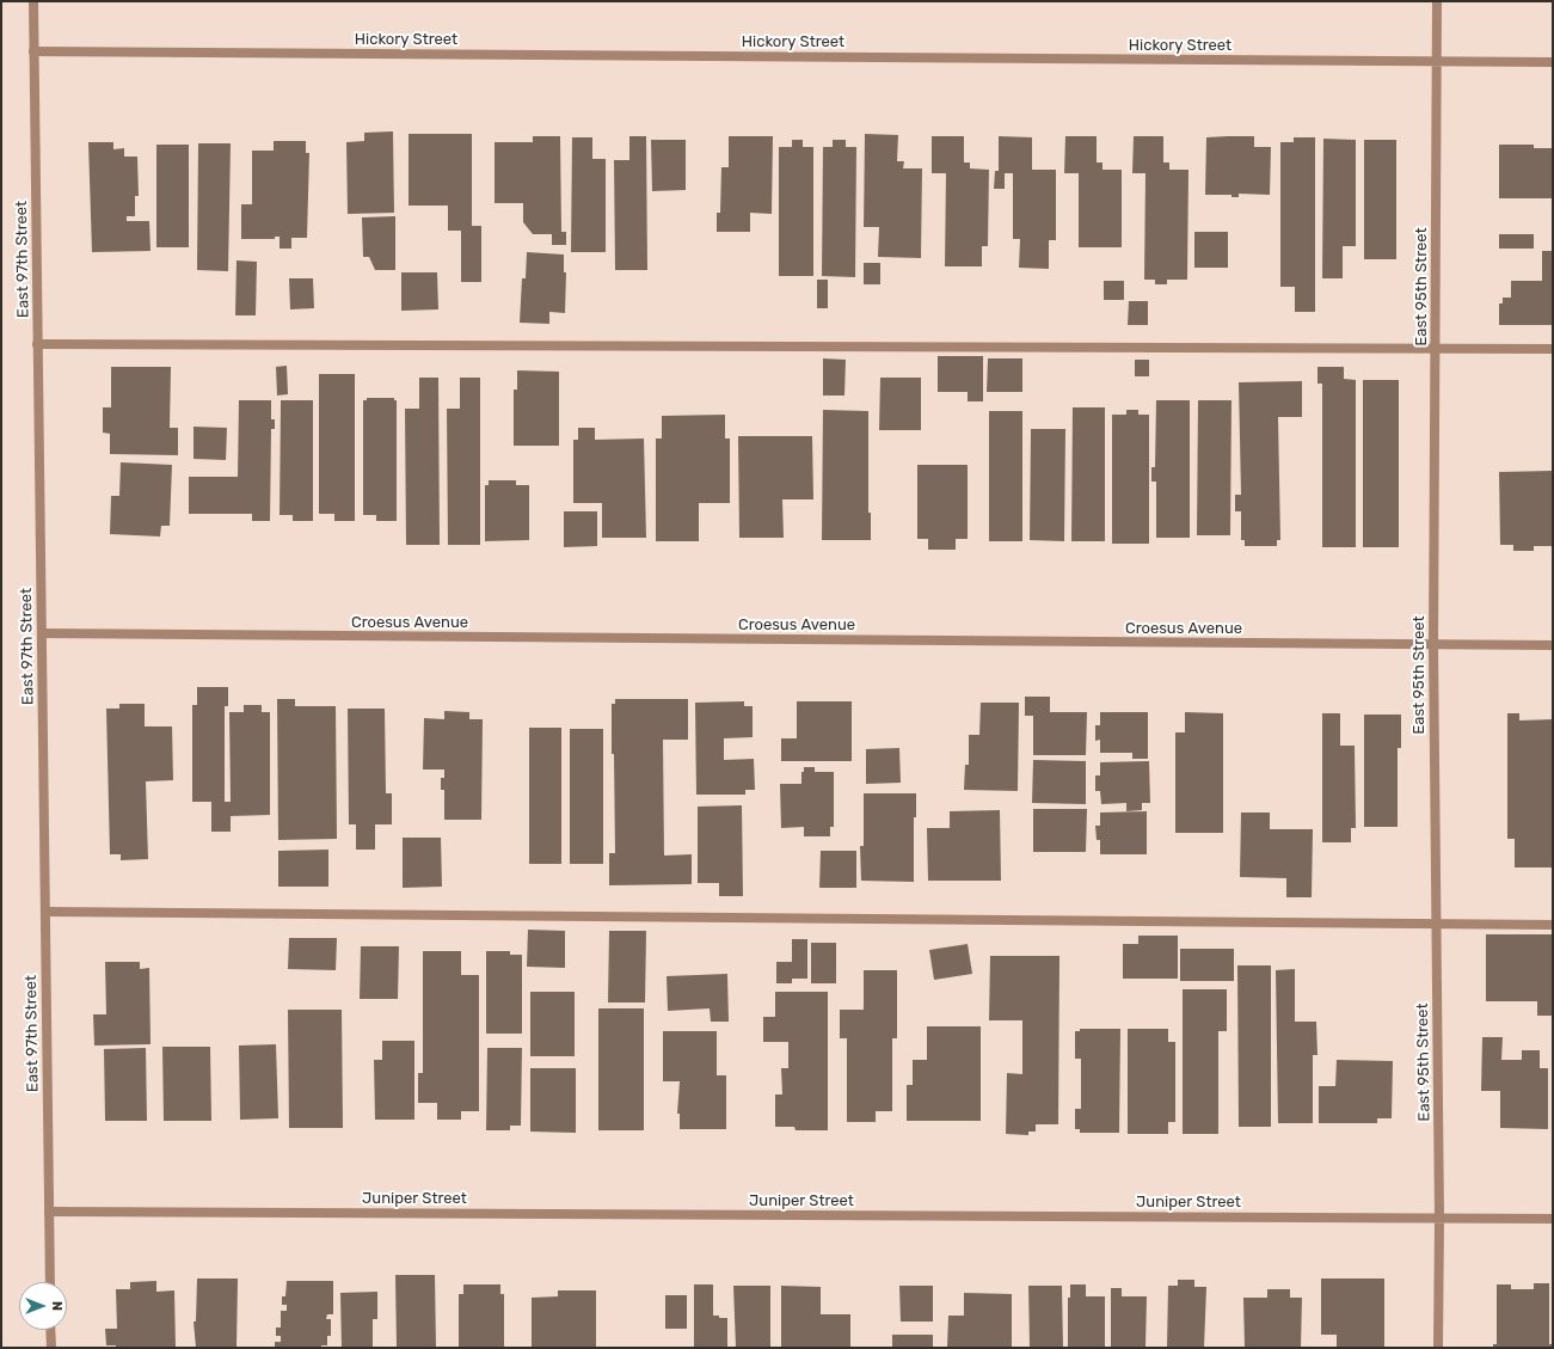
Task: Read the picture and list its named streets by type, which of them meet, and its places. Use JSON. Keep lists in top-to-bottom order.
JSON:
{
  "streets": {
    "street": [
      "Hickory Street",
      "East 97th Street",
      "East 95th Street",
      "Croesus Avenue",
      "Juniper Street"
    ]
  },
  "crossings": [
    ["Hickory Street", "East 97th Street"],
    ["Hickory Street", "East 95th Street"],
    ["East 97th Street", "Croesus Avenue"],
    ["East 97th Street", "Juniper Street"],
    ["East 95th Street", "Croesus Avenue"],
    ["East 95th Street", "Juniper Street"]
  ],
  "north": "right"
}
